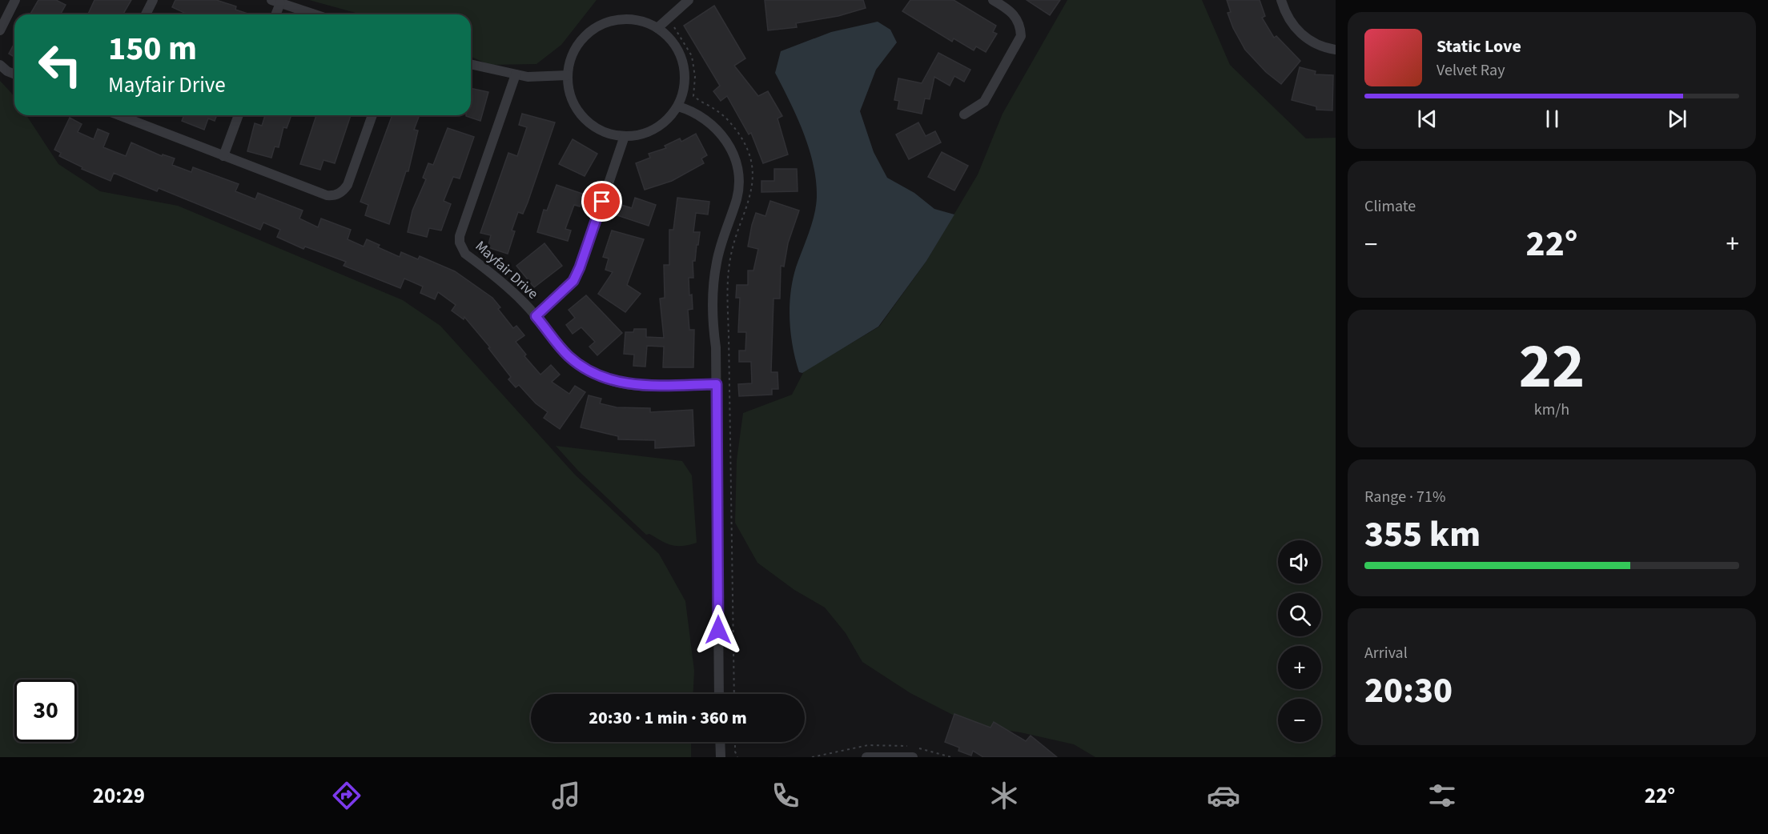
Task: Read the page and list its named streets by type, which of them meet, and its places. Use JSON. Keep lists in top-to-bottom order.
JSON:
{
  "streets": {
    "street": ["Mayfair Drive"]
  },
  "page": {
    "turn": ["150 m", "Mayfair Drive"],
    "song": ["Static Love", "Velvet Ray"],
    "tile": [
      "Climate",
      ["22", "km/h"],
      ["Range · 71%", "355 km"],
      ["Arrival", "20:30"]
    ],
    "heat": ["−", "22°", "+"],
    "map_buttons": ["+", "−"],
    "limit": "30",
    "trip": "20:30 · 1 min · 360 m",
    "tabs": ["20:29", "22°"]
  }
}
